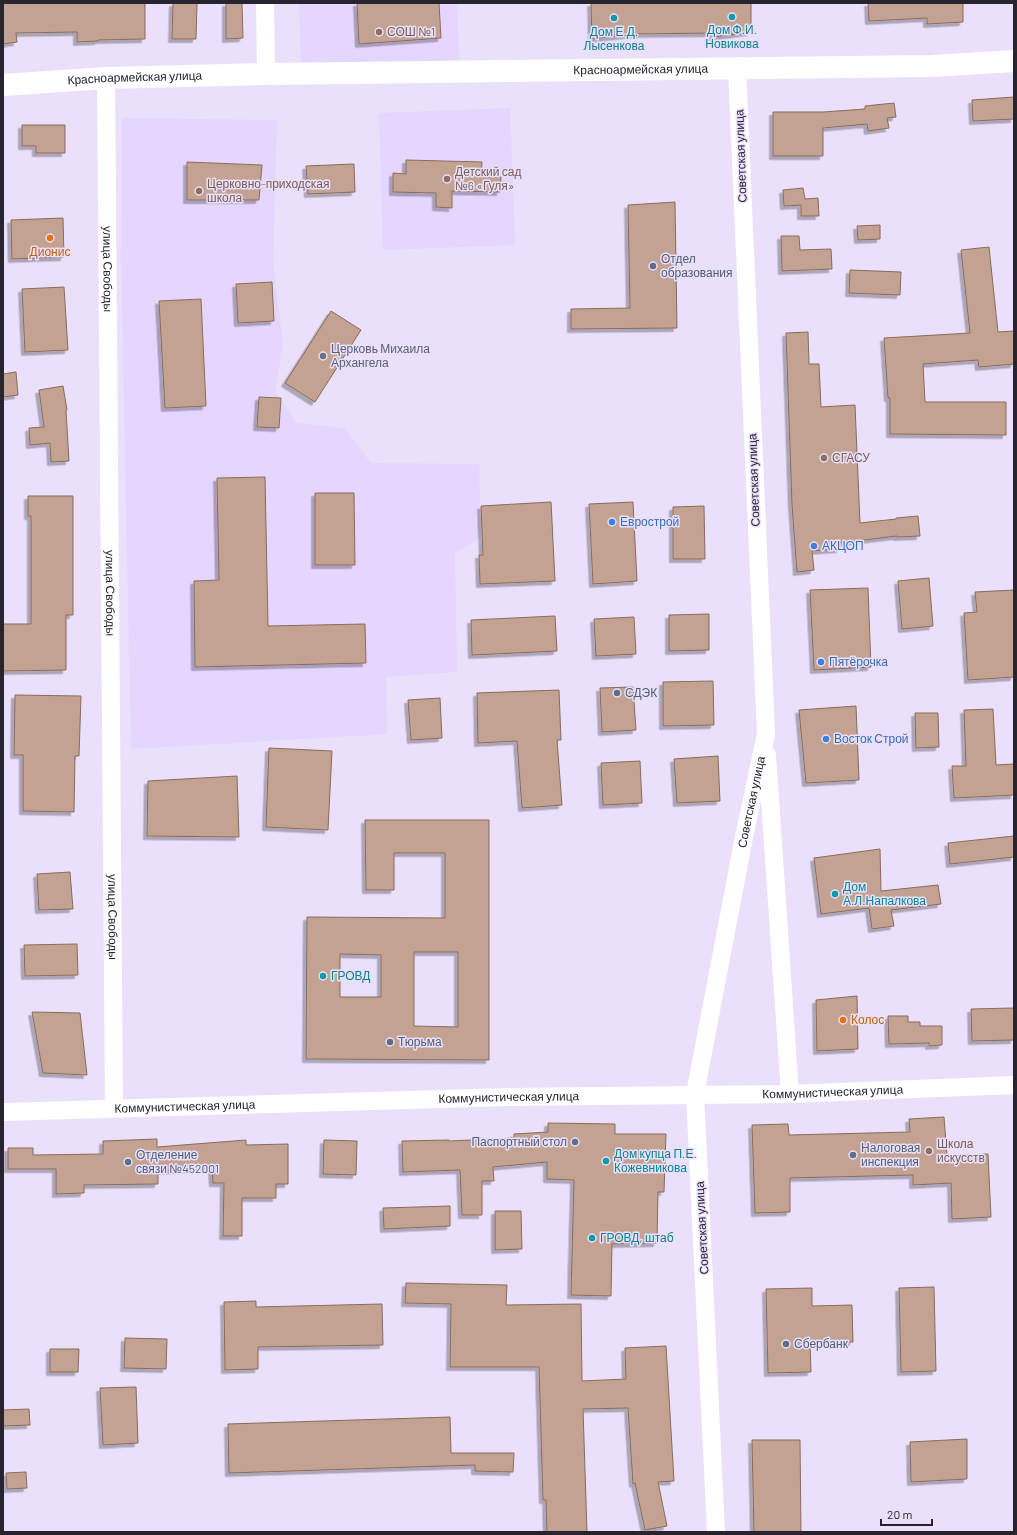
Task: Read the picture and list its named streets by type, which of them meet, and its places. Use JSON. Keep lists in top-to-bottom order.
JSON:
{
  "streets": {
    "main road": ["Красноармейская улица"],
    "street": ["Советская улица", "улица Свободы", "Коммунистическая улица"]
  },
  "crossings": [
    ["Красноармейская улица", "Советская улица"],
    ["Красноармейская улица", "улица Свободы"],
    ["Советская улица", "Коммунистическая улица"],
    ["улица Свободы", "Коммунистическая улица"]
  ],
  "places": [
    "Дом Ф.И. Новикова",
    "Дом Е.Д. Лысенкова",
    "СОШ №1",
    "Детский сад №6 «Гуля»",
    "Церковно-приходская школа",
    "Дионис",
    "Отдел образования",
    "Церковь Михаила Архангела",
    "СГАСУ",
    "Еврострой",
    "АКЦОП",
    "Пятёрочка",
    "СДЭК",
    "Восток Строй",
    "Дом А.Л.Напалкова",
    "ГРОВД",
    "Колос",
    "Тюрьма",
    "Паспортный стол",
    "Школа искусств",
    "Налоговая инспекция",
    "Дом купца П.Е. Кожевникова",
    "Отделение связи №452001",
    "ГРОВД, штаб",
    "Сбербанк"
  ],
  "scale_bar": "20 m"
}
